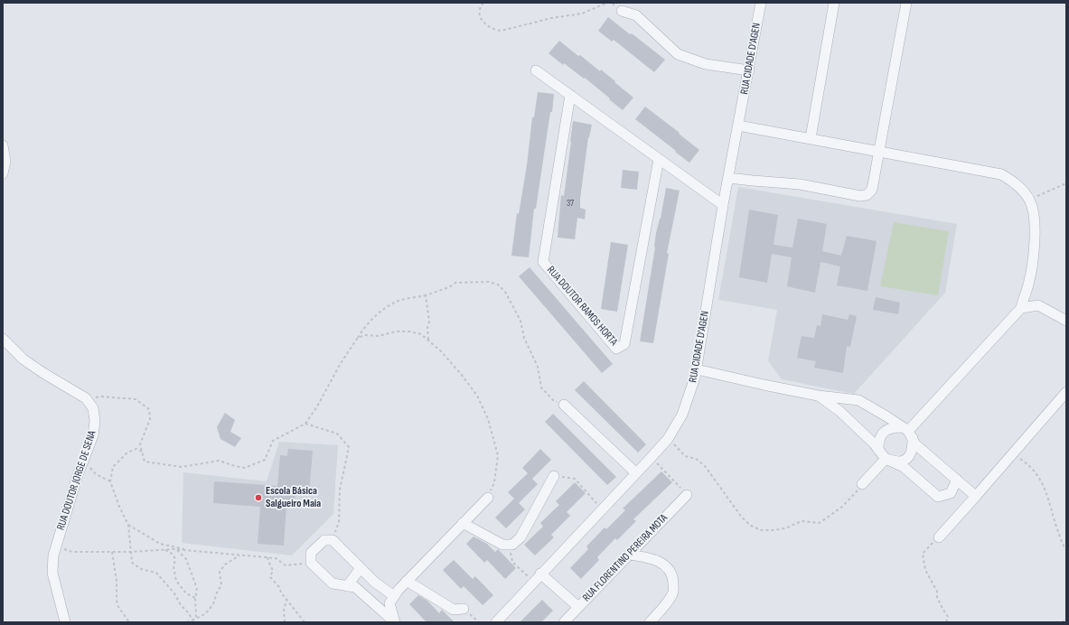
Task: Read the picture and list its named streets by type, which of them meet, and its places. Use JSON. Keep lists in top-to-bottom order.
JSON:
{
  "streets": {
    "street": [
      "RUA CIDADE D'AGEN",
      "RUA DOUTOR RAMOS HORTA",
      "RUA DOUTOR JORGE DE SENA",
      "RUA FLORENTINO PEREIRA MOTA"
    ]
  },
  "places": ["Escola Básica Salgueiro Maia"],
  "house_numbers": ["37"]
}
